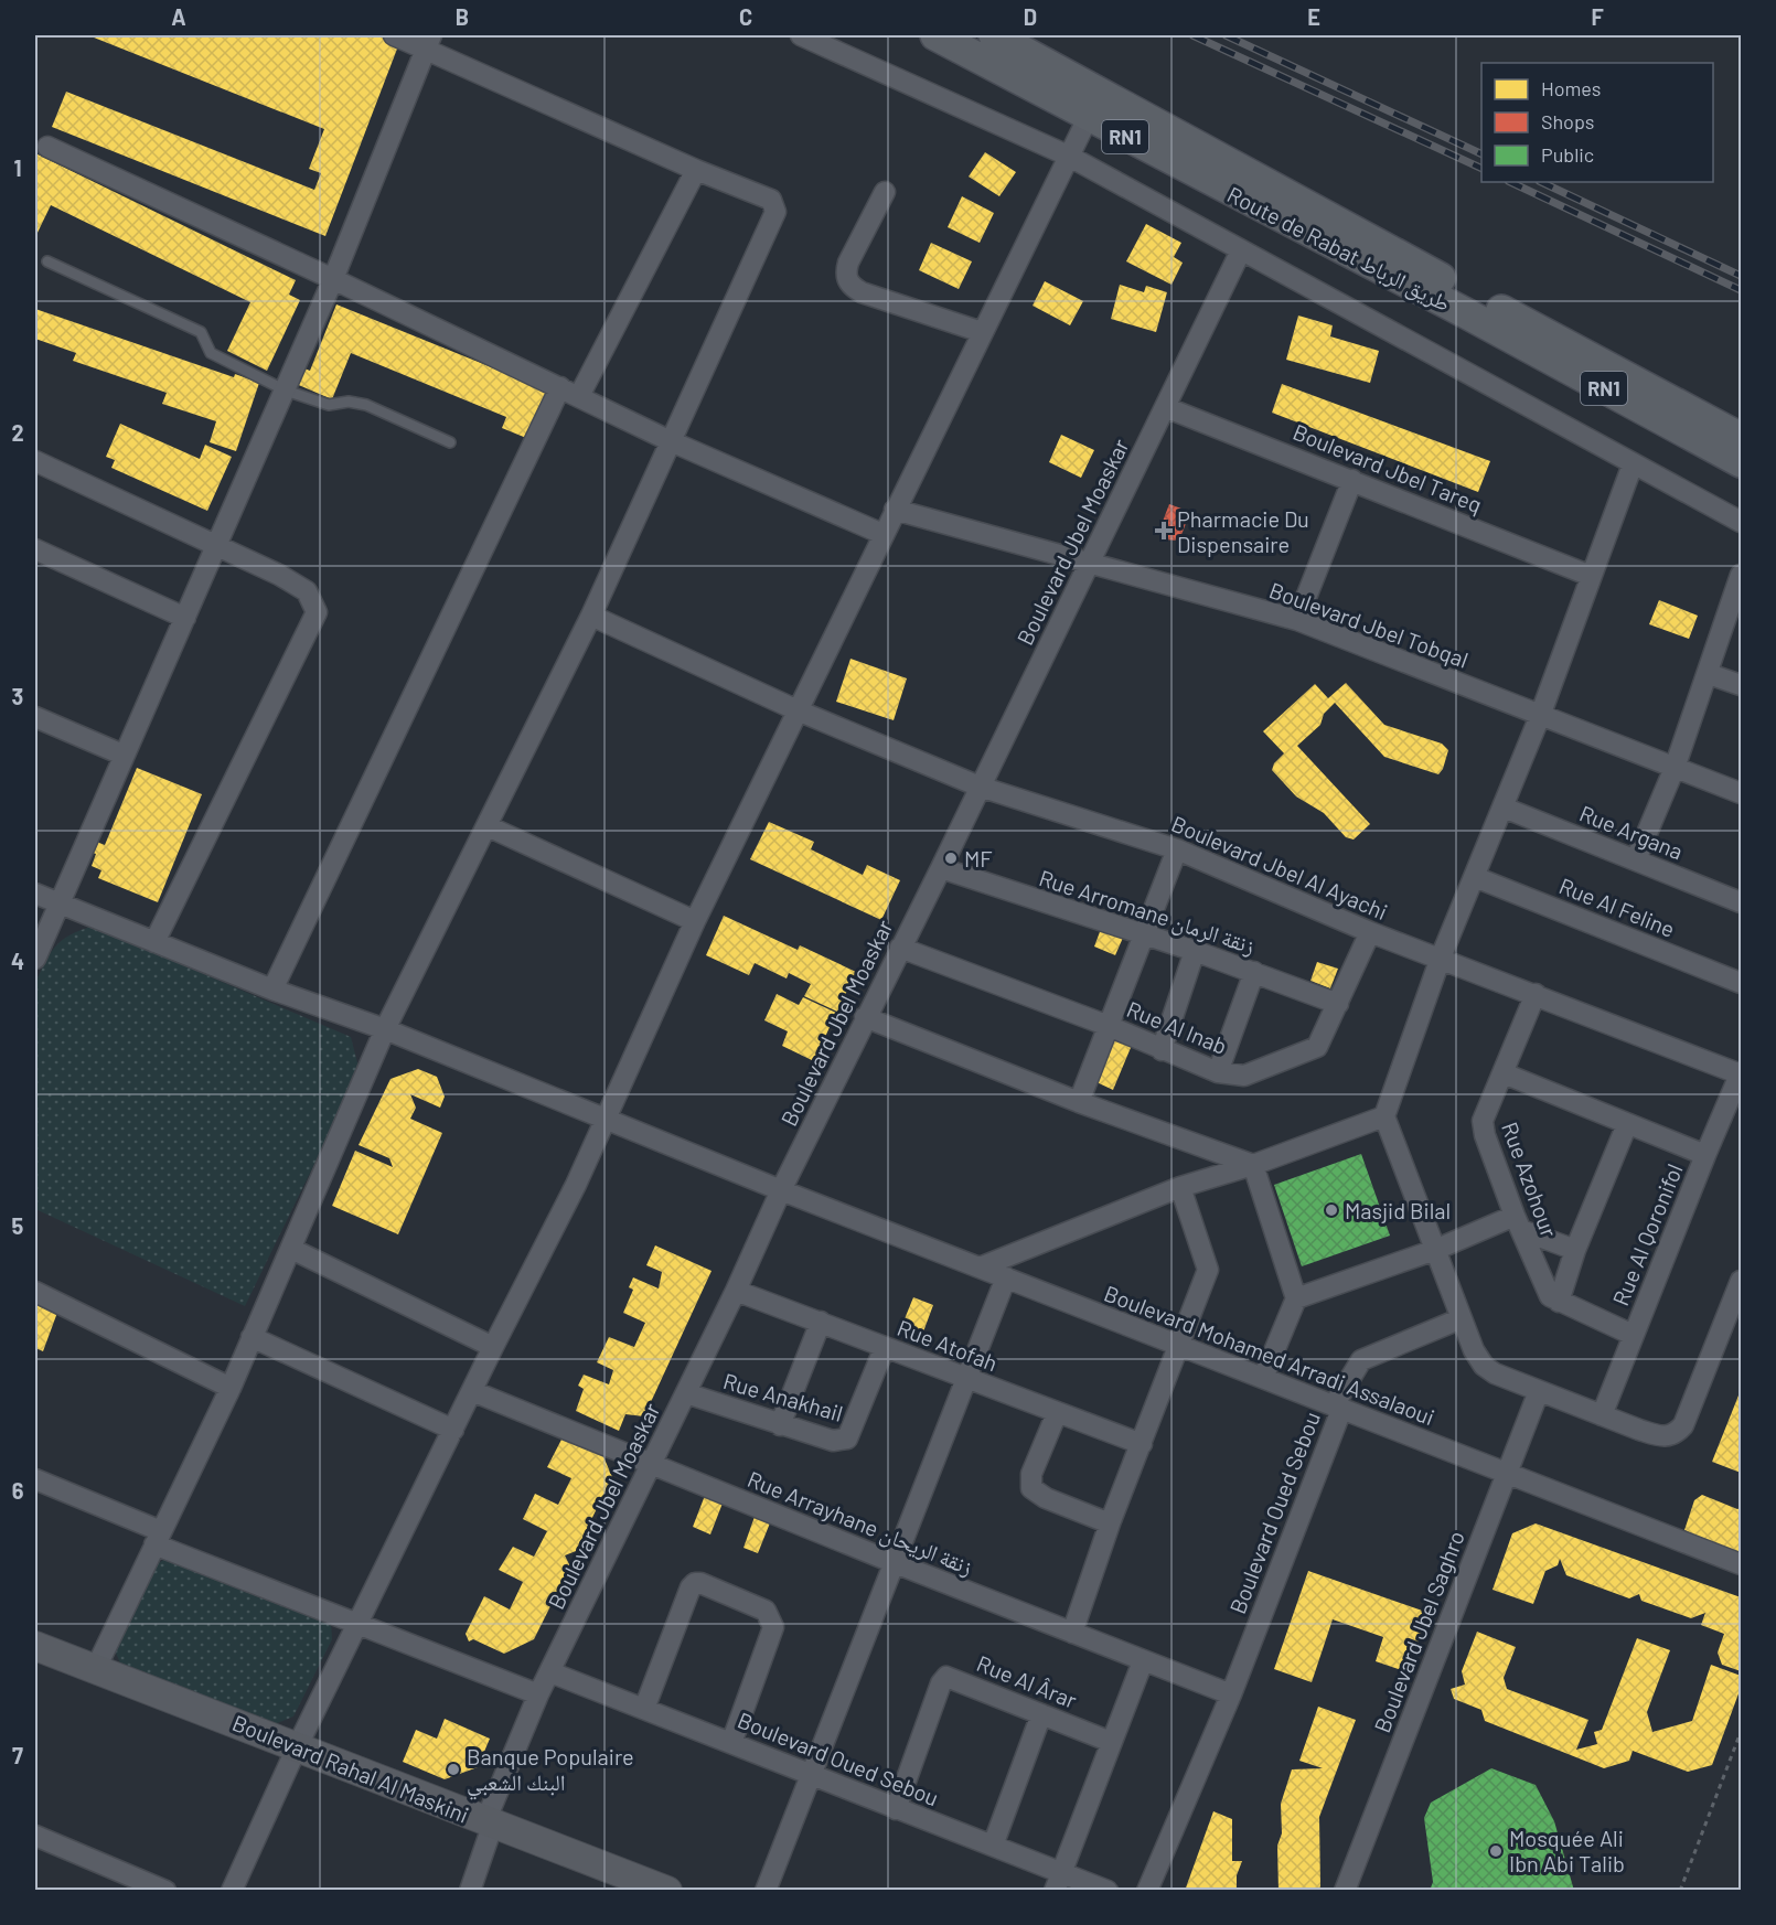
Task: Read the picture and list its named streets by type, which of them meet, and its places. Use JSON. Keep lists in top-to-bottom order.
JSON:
{
  "streets": {
    "main road": ["RN1", "Route de Rabat طريق الرباط"],
    "street": [
      "Boulevard Jbel Tareq",
      "Boulevard Jbel Moaskar",
      "Boulevard Jbel Tobqal",
      "Rue Argana",
      "Boulevard Jbel Al Ayachi",
      "Rue Al Feline",
      "Rue Arromane زنقة الرمان",
      "Rue Al Inab",
      "Rue Azohour",
      "Rue Al Qoronifol",
      "Rue Atofah",
      "Boulevard Mohamed Arradi Assalaoui",
      "Rue Anakhail",
      "Boulevard Oued Sebou",
      "Rue Arrayhane زنقة الريحان",
      "Boulevard Jbel Saghro",
      "Rue Al Ârar",
      "Boulevard Rahal Al Maskini"
    ]
  },
  "crossings": [
    ["Boulevard Jbel Tareq", "Boulevard Jbel Moaskar"],
    ["Boulevard Jbel Moaskar", "Boulevard Jbel Tobqal"],
    ["Boulevard Jbel Moaskar", "Boulevard Jbel Al Ayachi"],
    ["Boulevard Jbel Moaskar", "Rue Arromane زنقة الرمان"],
    ["Boulevard Jbel Moaskar", "Rue Al Inab"],
    ["Boulevard Jbel Moaskar", "Rue Atofah"],
    ["Boulevard Jbel Moaskar", "Boulevard Mohamed Arradi Assalaoui"],
    ["Boulevard Jbel Moaskar", "Rue Anakhail"],
    ["Boulevard Jbel Moaskar", "Boulevard Oued Sebou"],
    ["Boulevard Jbel Moaskar", "Rue Arrayhane زنقة الريحان"],
    ["Boulevard Jbel Moaskar", "Boulevard Rahal Al Maskini"],
    ["Boulevard Jbel Al Ayachi", "Rue Al Inab"],
    ["Boulevard Jbel Al Ayachi", "Rue Azohour"],
    ["Boulevard Jbel Al Ayachi", "Rue Al Qoronifol"],
    ["Rue Arromane زنقة الرمان", "Rue Al Inab"],
    ["Rue Azohour", "Rue Al Qoronifol"],
    ["Rue Atofah", "Rue Anakhail"],
    ["Boulevard Mohamed Arradi Assalaoui", "Boulevard Oued Sebou"],
    ["Boulevard Mohamed Arradi Assalaoui", "Boulevard Jbel Saghro"],
    ["Boulevard Oued Sebou", "Rue Arrayhane زنقة الريحان"],
    ["Boulevard Oued Sebou", "Rue Al Ârar"]
  ],
  "places": {
    "health": ["Pharmacie Du Dispensaire"],
    "other": [
      "MF",
      "Masjid Bilal",
      "Banque Populaire البنك الشعبي",
      "Mosquée Ali Ibn Abi Talib"
    ]
  },
  "legend": ["Homes", "Shops", "Public"],
  "grid": {
    "columns": [
      "A",
      "B",
      "C",
      "D",
      "E",
      "F"
    ],
    "rows": [
      "1",
      "2",
      "3",
      "4",
      "5",
      "6",
      "7"
    ]
  }
}
